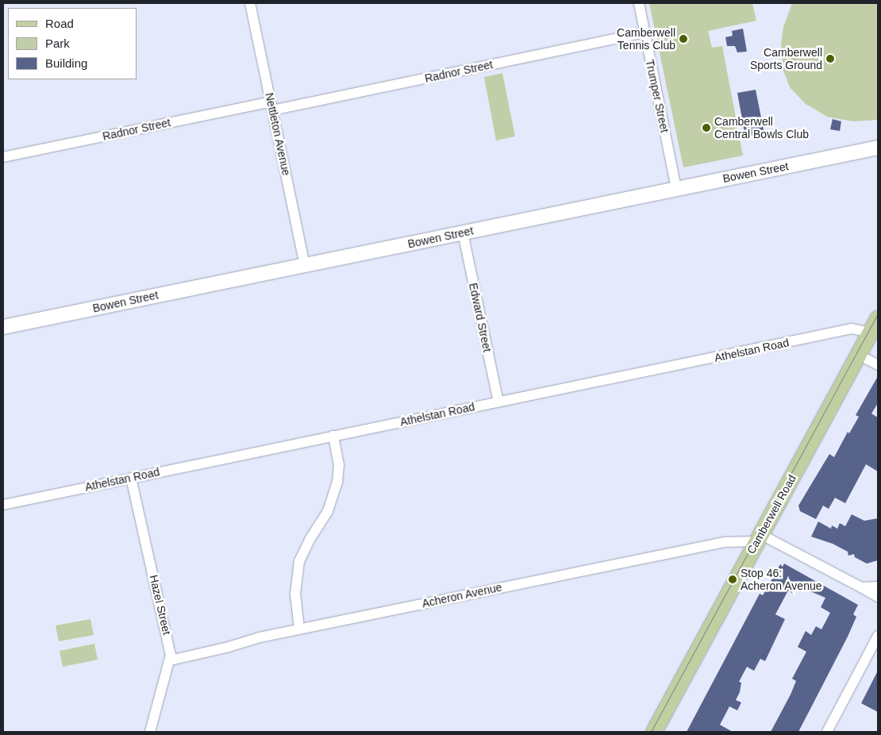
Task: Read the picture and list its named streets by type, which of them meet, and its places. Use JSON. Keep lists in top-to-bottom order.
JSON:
{
  "streets": {
    "main road": ["Camberwell Road"],
    "street": [
      "Radnor Street",
      "Trumper Street",
      "Nettleton Avenue",
      "Bowen Street",
      "Edward Street",
      "Athelstan Road",
      "Acheron Avenue",
      "Hazel Street"
    ]
  },
  "crossings": [
    ["Radnor Street", "Trumper Street"],
    ["Radnor Street", "Nettleton Avenue"],
    ["Trumper Street", "Bowen Street"],
    ["Nettleton Avenue", "Bowen Street"],
    ["Bowen Street", "Edward Street"],
    ["Edward Street", "Athelstan Road"],
    ["Athelstan Road", "Camberwell Road"],
    ["Athelstan Road", "Hazel Street"],
    ["Camberwell Road", "Acheron Avenue"],
    ["Acheron Avenue", "Hazel Street"]
  ],
  "places": [
    "Camberwell Tennis Club",
    "Camberwell Sports Ground",
    "Camberwell Central Bowls Club",
    "Stop 46: Acheron Avenue"
  ],
  "legend": ["Road", "Park", "Building"]
}
